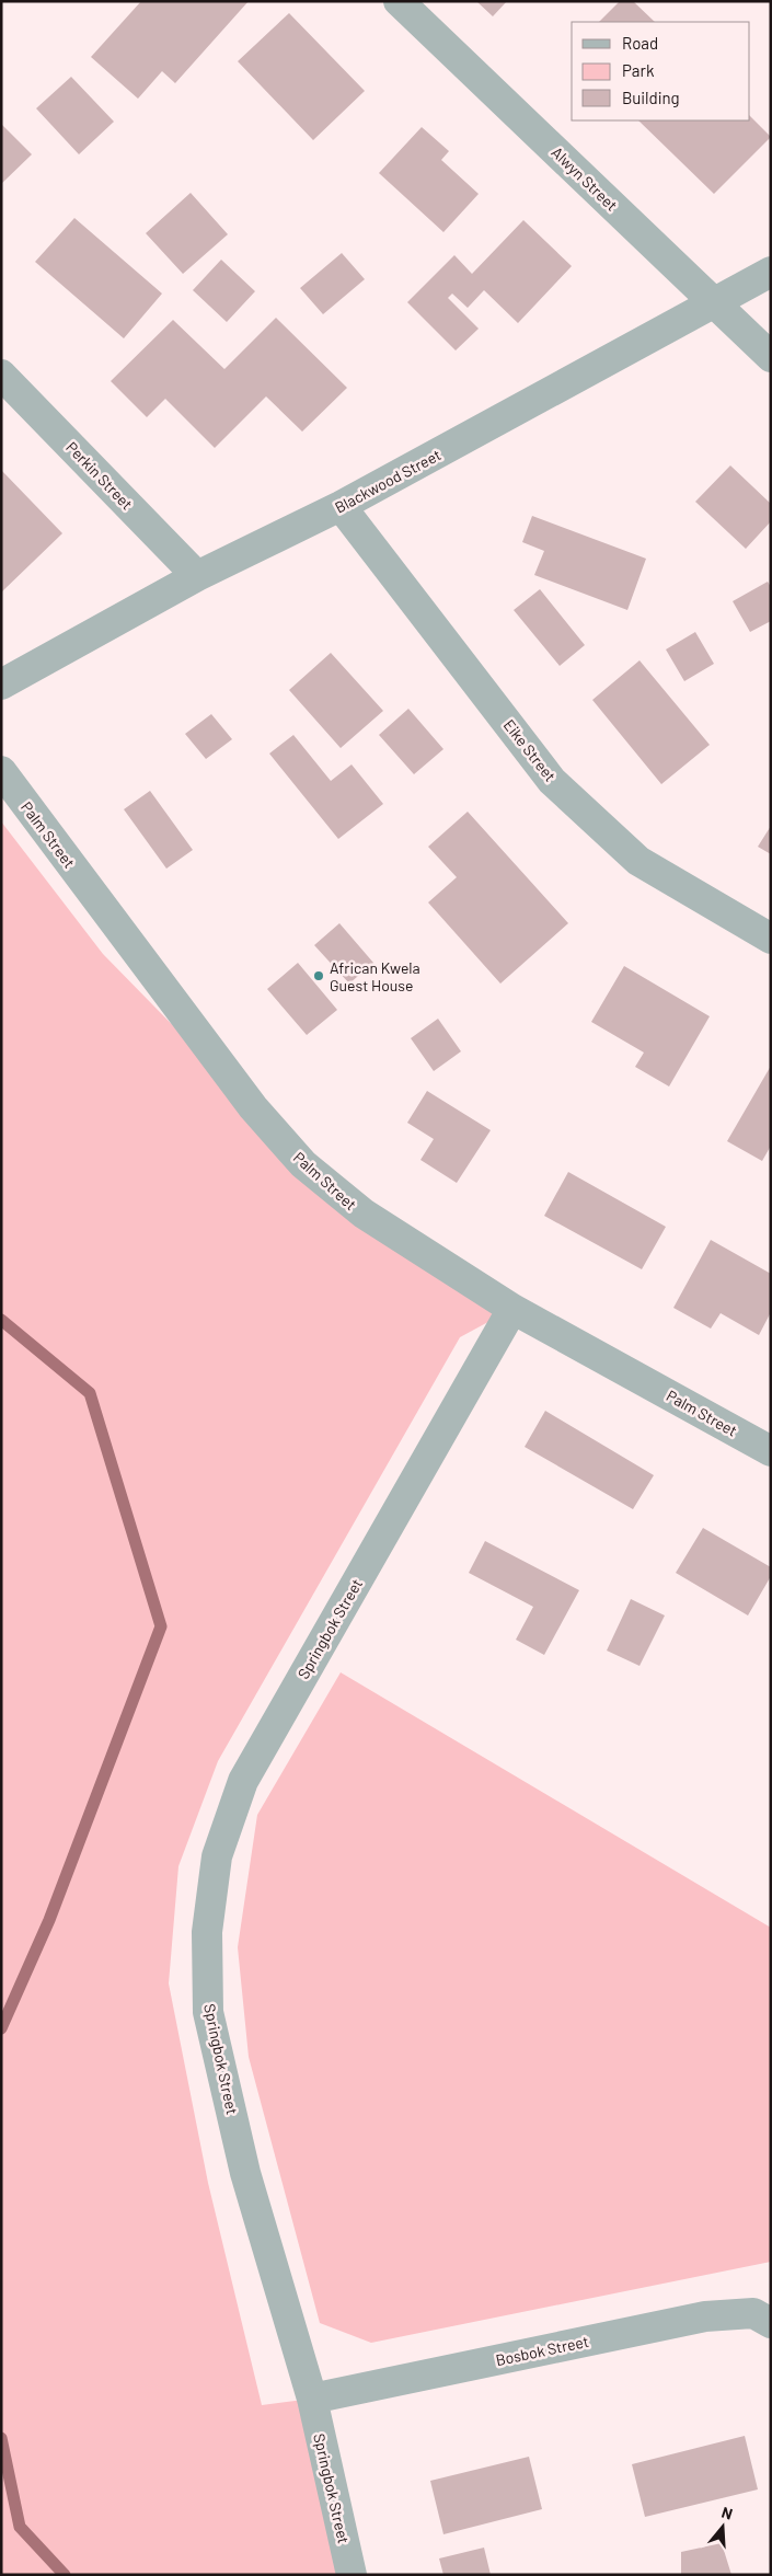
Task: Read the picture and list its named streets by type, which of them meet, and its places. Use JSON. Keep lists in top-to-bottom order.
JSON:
{
  "streets": {
    "street": [
      "Alwyn Street",
      "Perkin Street",
      "Blackwood Street",
      "Eike Street",
      "Palm Street",
      "Springbok Street",
      "Bosbok Street"
    ]
  },
  "crossings": [
    ["Alwyn Street", "Blackwood Street"],
    ["Perkin Street", "Blackwood Street"],
    ["Blackwood Street", "Eike Street"],
    ["Palm Street", "Springbok Street"],
    ["Springbok Street", "Bosbok Street"]
  ],
  "places": ["African Kwela Guest House"],
  "legend": ["Road", "Park", "Building"],
  "north": "top"
}
